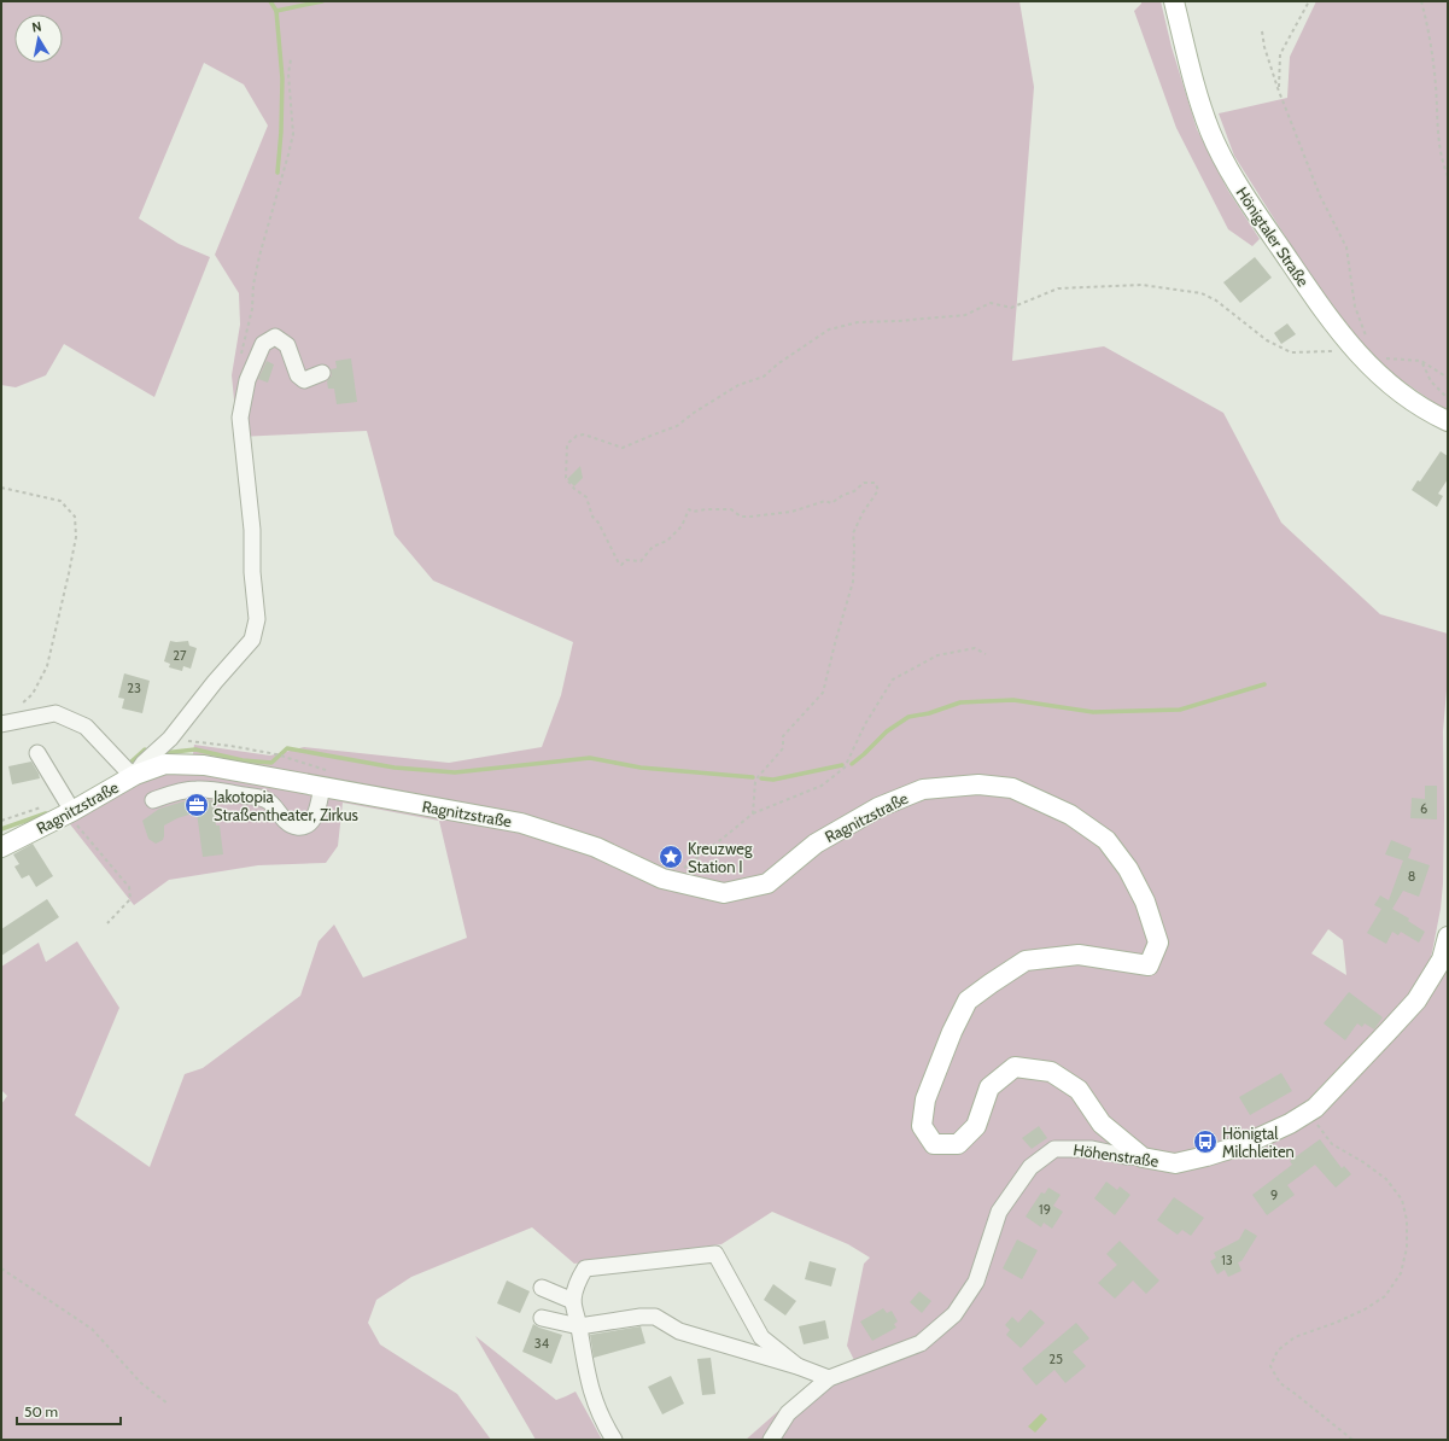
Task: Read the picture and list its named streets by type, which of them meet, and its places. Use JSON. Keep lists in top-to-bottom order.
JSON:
{
  "streets": {
    "main road": ["Hönigtaler Straße", "Ragnitzstraße", "Höhenstraße"]
  },
  "crossings": [
    ["Ragnitzstraße", "Höhenstraße"]
  ],
  "places": {
    "office": ["Jakotopia Straßentheater, Zirkus"],
    "place": ["Kreuzweg Station I"],
    "bus stop": ["Hönigtal Milchleiten"]
  },
  "house_numbers": [
    "27",
    "23",
    "6",
    "8",
    "9",
    "19",
    "13",
    "34",
    "25"
  ],
  "scale_bar": "50 m",
  "north": "top"
}
